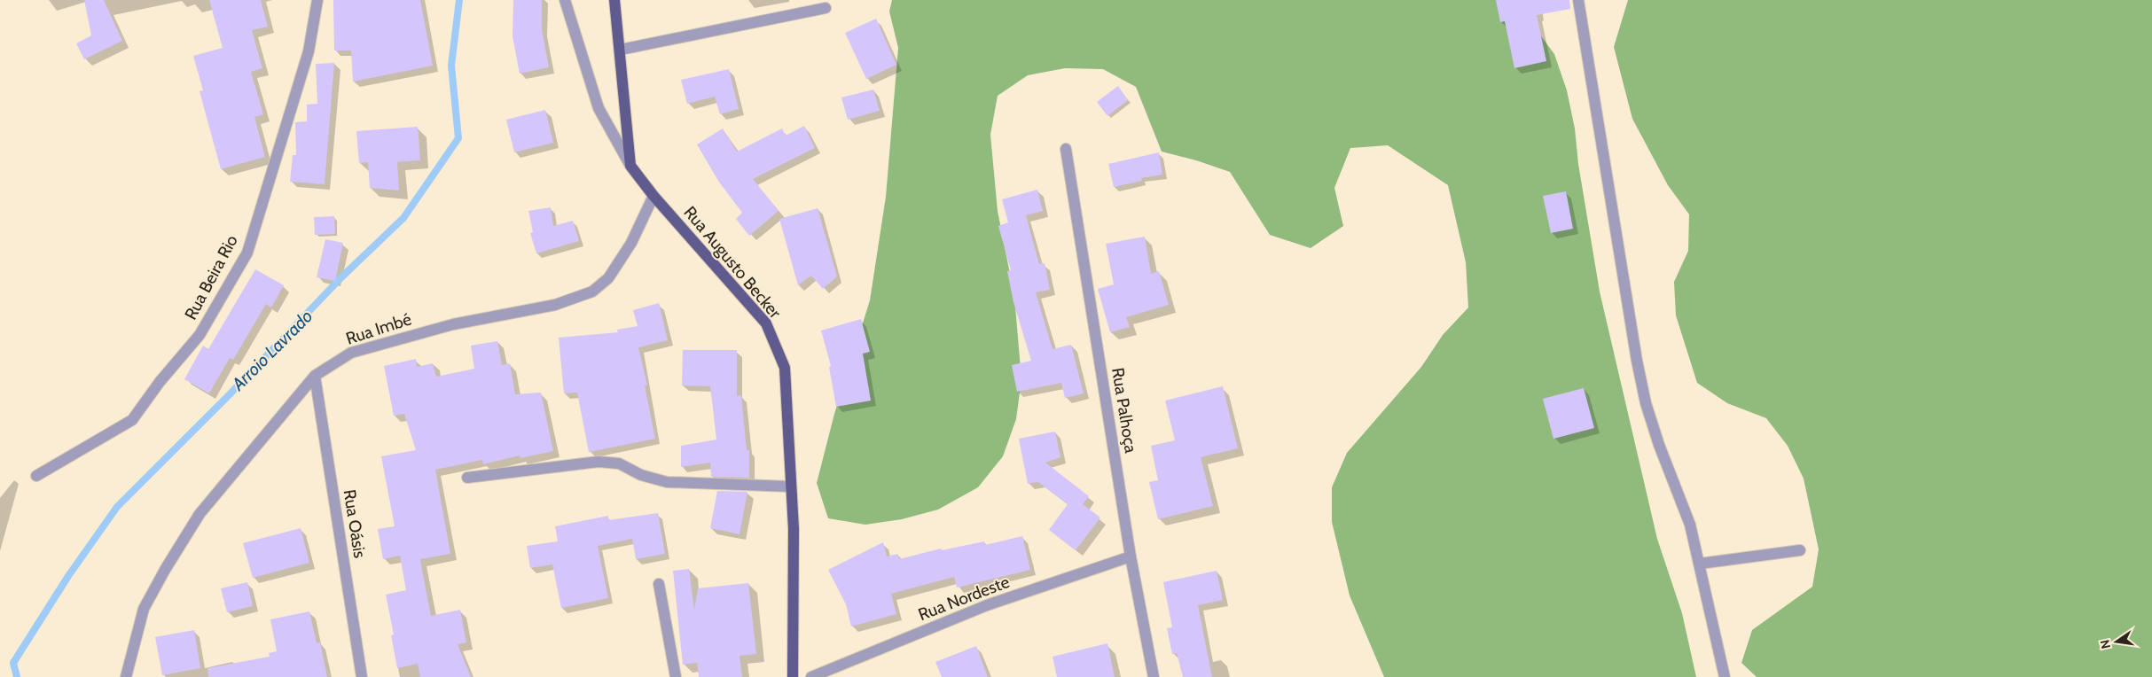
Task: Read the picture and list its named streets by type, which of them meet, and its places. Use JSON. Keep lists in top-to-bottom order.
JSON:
{
  "streets": {
    "main road": ["Rua Augusto Becker"],
    "street": [
      "Rua Beira Rio",
      "Rua Imbé",
      "Rua Palhoça",
      "Rua Oásis",
      "Rua Nordeste"
    ]
  },
  "crossings": [
    ["Rua Augusto Becker", "Rua Imbé"],
    ["Rua Imbé", "Rua Oásis"],
    ["Rua Palhoça", "Rua Nordeste"]
  ],
  "water": ["Arroio Lavrado"],
  "north": "left"
}
